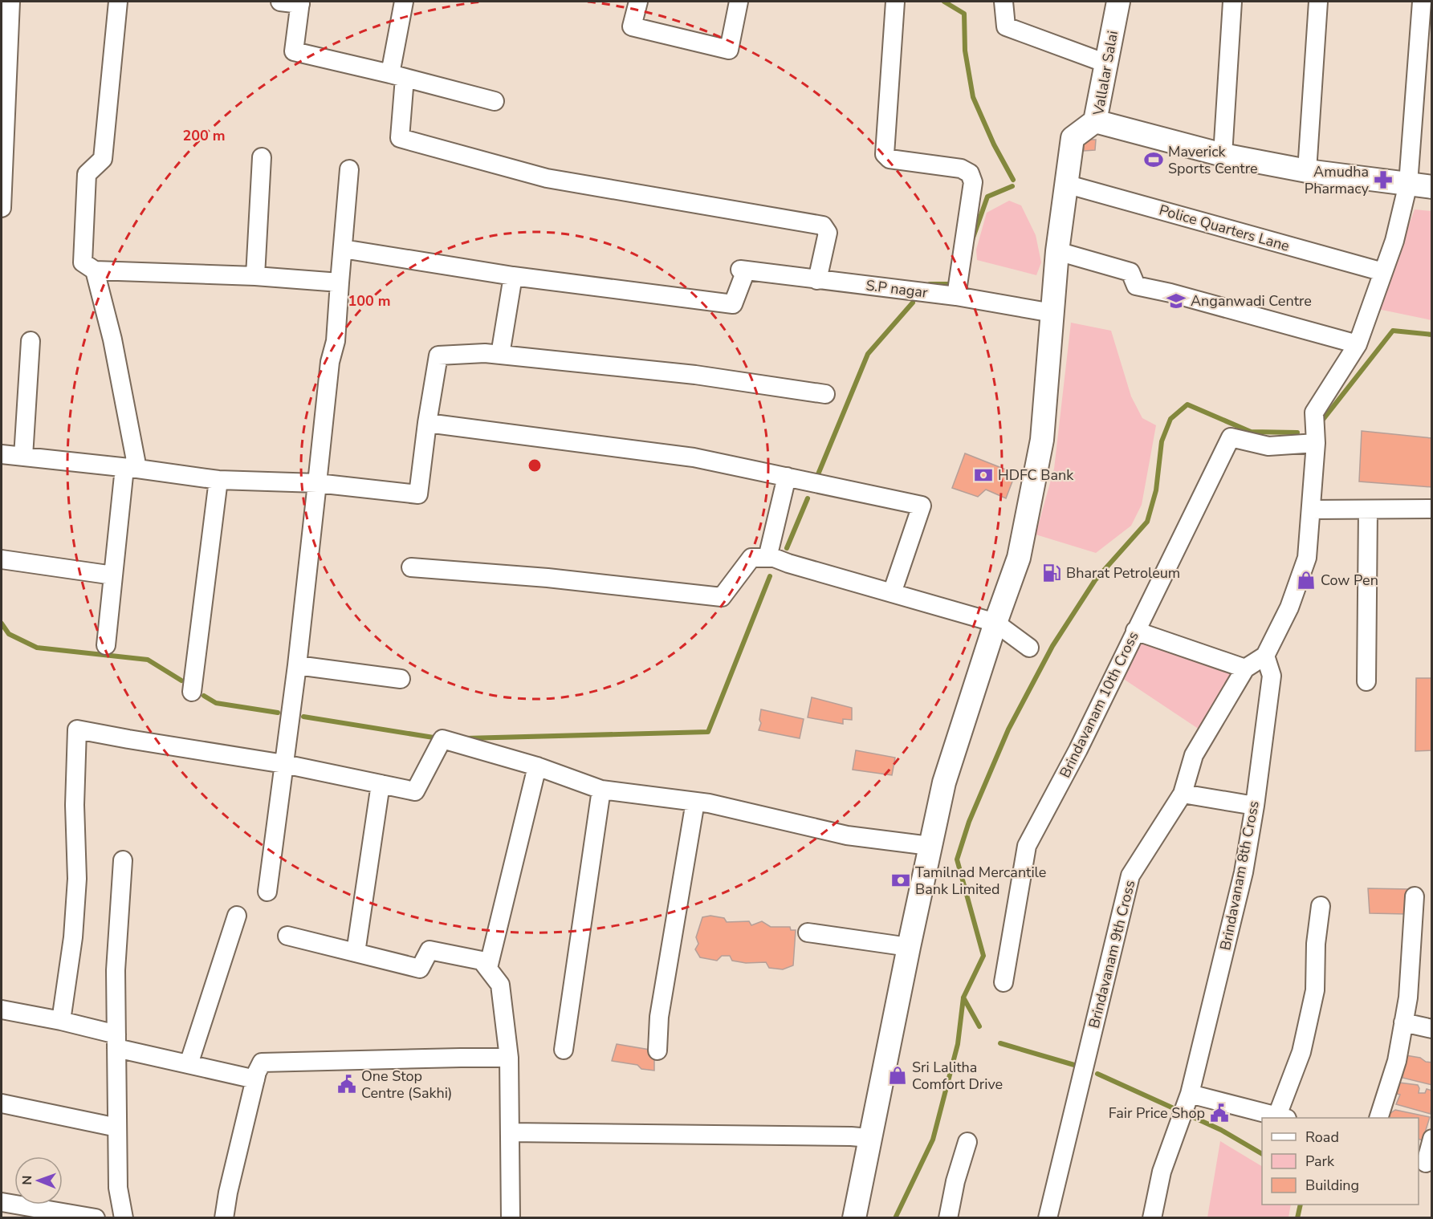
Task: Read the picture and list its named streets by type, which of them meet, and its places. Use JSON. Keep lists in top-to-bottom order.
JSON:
{
  "streets": {
    "street": [
      "Vallalar Salai",
      "Police Quarters Lane",
      "S.P nagar",
      "Brindavanam 10th Cross",
      "Brindavanam 8th Cross",
      "Brindavanam 9th Cross"
    ]
  },
  "crossings": [
    ["Brindavanam 8th Cross", "Brindavanam 9th Cross"]
  ],
  "places": {
    "sports": ["Maverick Sports Centre"],
    "pharmacy": ["Amudha Pharmacy"],
    "school or university": ["Anganwadi Centre"],
    "bank": ["HDFC Bank", "Tamilnad Mercantile Bank Limited"],
    "fuel station": ["Bharat Petroleum"],
    "shop": ["Cow Pen", "Sri Lalitha Comfort Drive"],
    "public building": ["One Stop Centre (Sakhi)", "Fair Price Shop"]
  },
  "legend": ["Road", "Park", "Building"],
  "north": "left",
  "rings": ["200 m", "100 m"]
}
